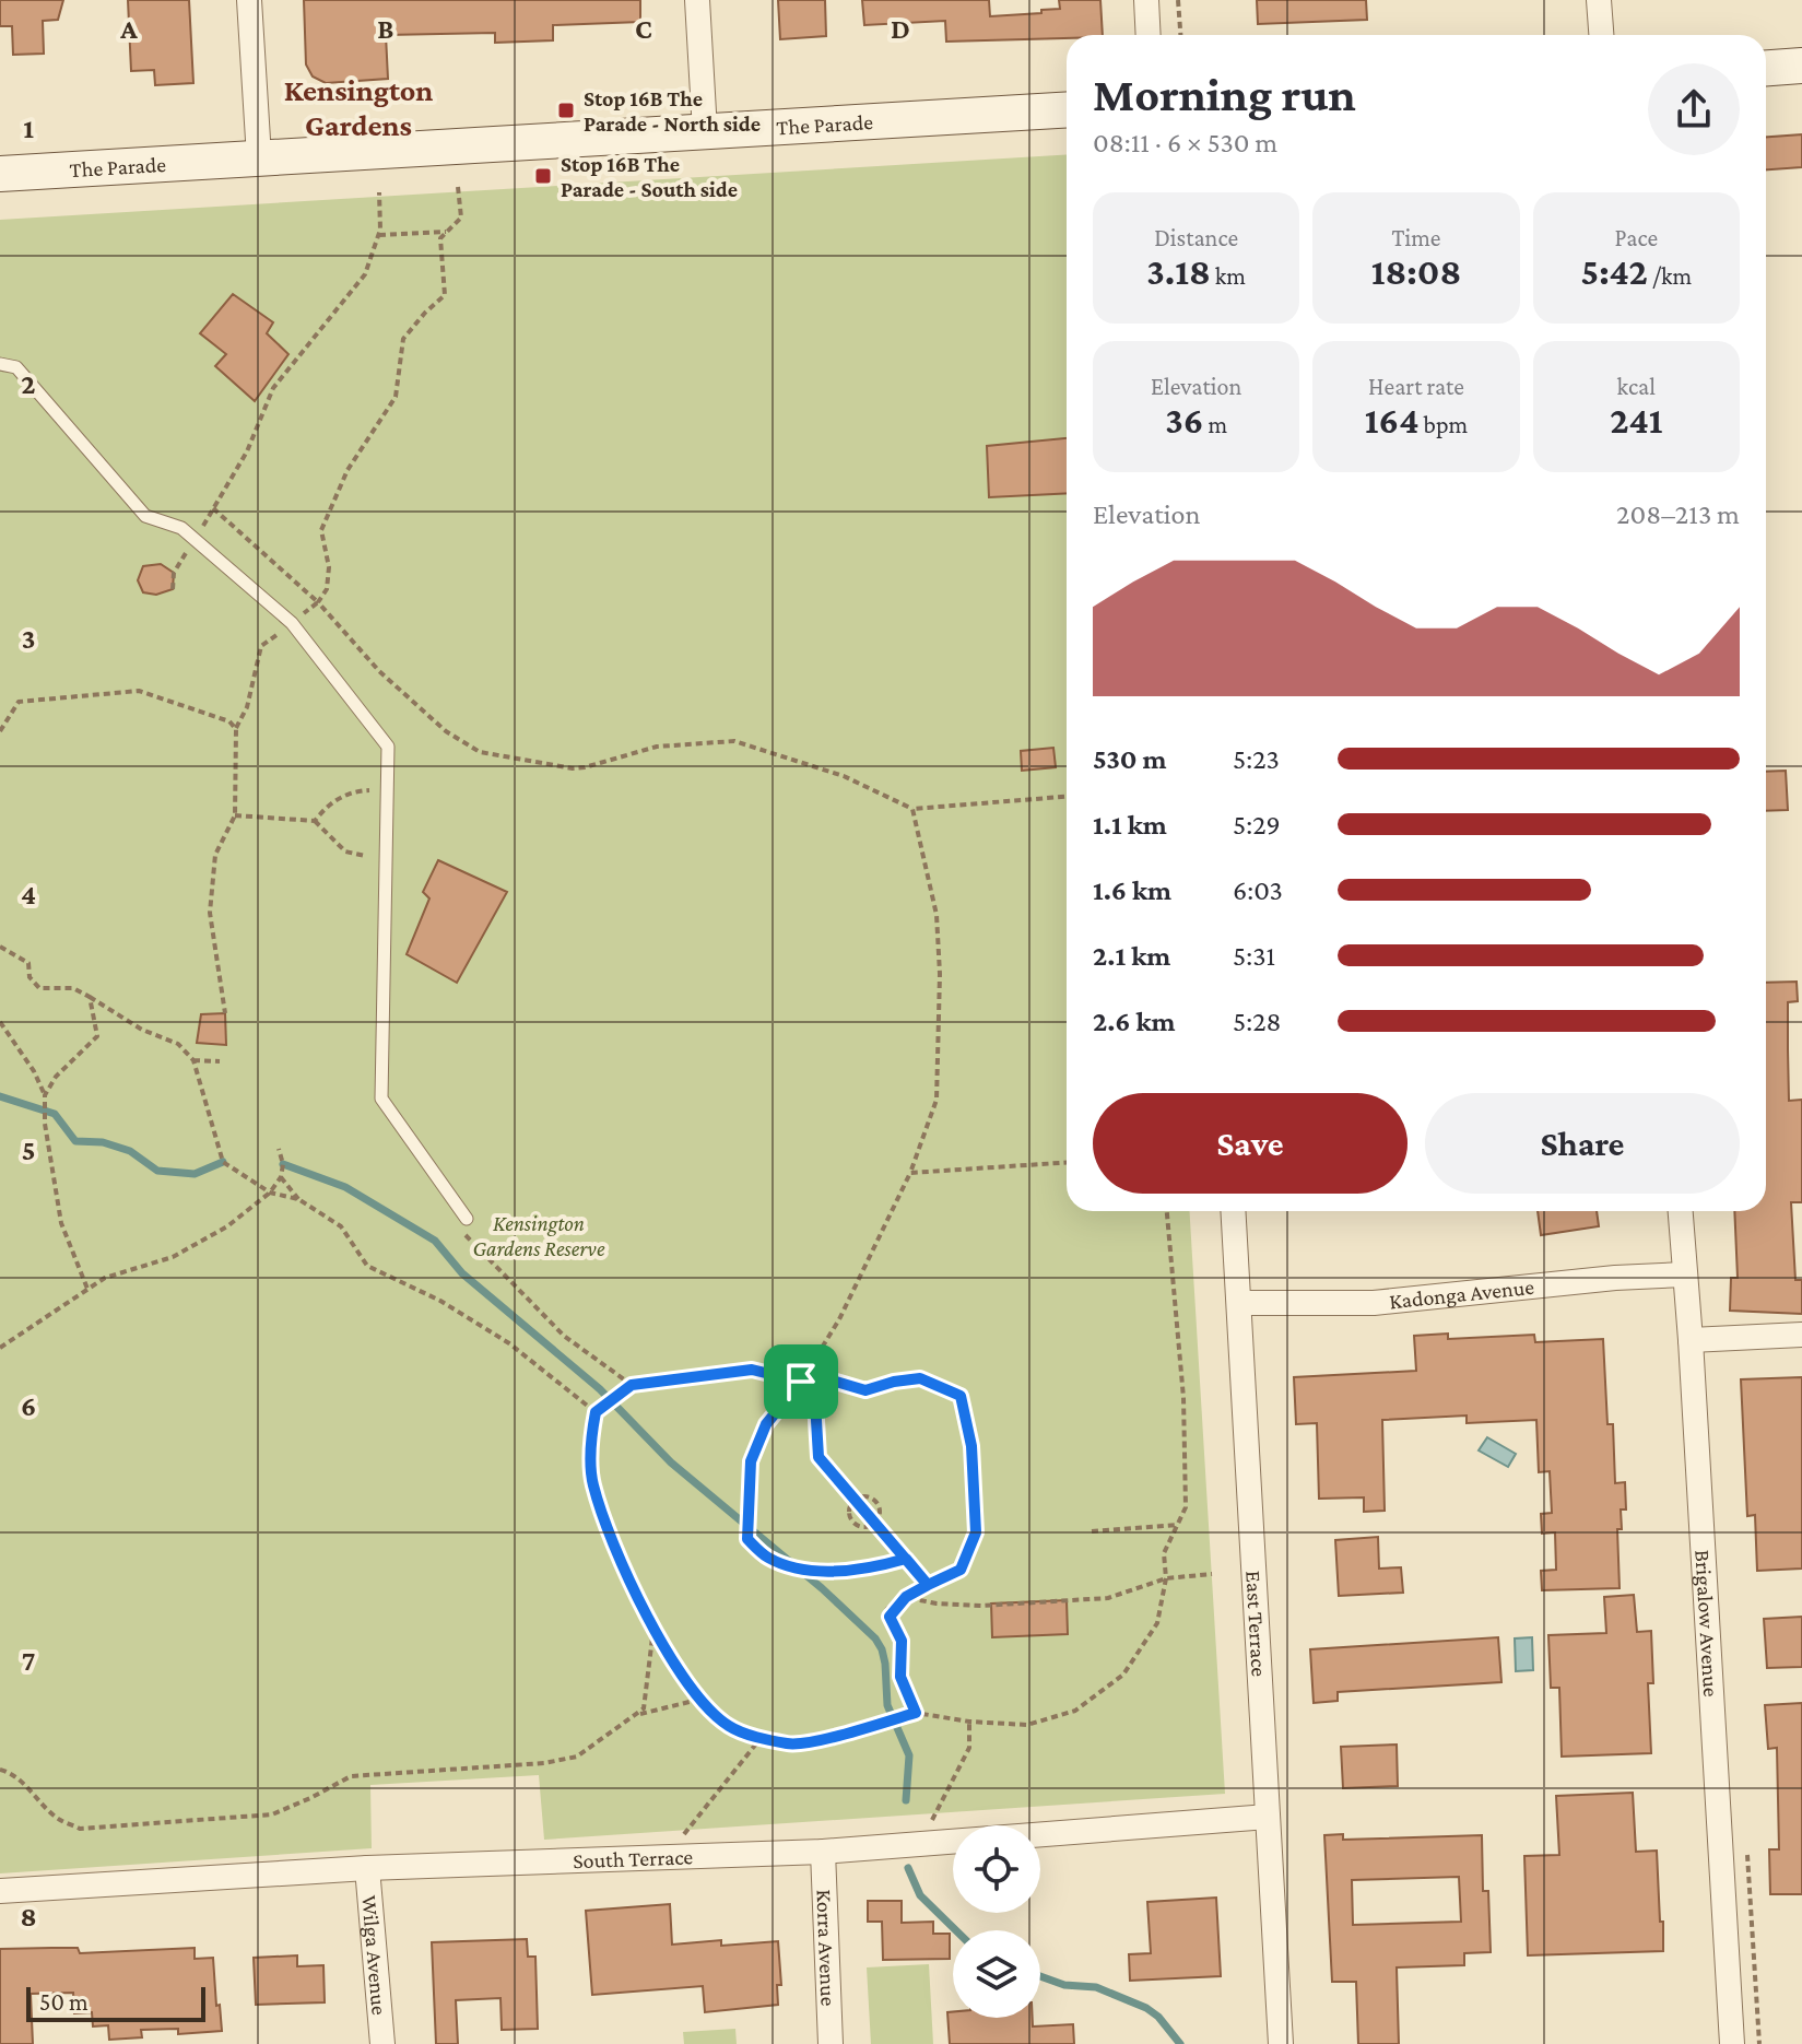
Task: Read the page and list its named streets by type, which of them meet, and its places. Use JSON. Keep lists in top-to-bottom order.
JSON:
{
  "streets": {
    "main road": ["The Parade"],
    "street": [
      "Kadonga Avenue",
      "East Terrace",
      "Brigalow Avenue",
      "South Terrace",
      "Korra Avenue",
      "Wilga Avenue"
    ]
  },
  "crossings": [
    ["Kadonga Avenue", "East Terrace"],
    ["Kadonga Avenue", "Brigalow Avenue"],
    ["East Terrace", "South Terrace"],
    ["South Terrace", "Korra Avenue"],
    ["South Terrace", "Wilga Avenue"]
  ],
  "districts": ["Kensington Gardens"],
  "parks": ["Kensington Gardens Reserve"],
  "places": {
    "transit": ["Stop 16B The Parade - North side", "Stop 16B The Parade - South side"]
  },
  "scale_bar": "50 m",
  "page": {
    "heading": ["Morning run", "08:11 · 6 × 530 m"],
    "stats": [
      ["Distance", "3.18 km"],
      ["Time", "18:08"],
      ["Pace", "5:42 /km"],
      ["Elevation", "36 m"],
      ["Heart rate", "164 bpm"],
      ["kcal", "241"]
    ],
    "chart": ["Elevation", "208–213 m"],
    "list": [
      {
        "name": "530 m",
        "note": "5:23"
      },
      {
        "name": "1.1 km",
        "note": "5:29"
      },
      {
        "name": "1.6 km",
        "note": "6:03"
      },
      {
        "name": "2.1 km",
        "note": "5:31"
      },
      {
        "name": "2.6 km",
        "note": "5:28"
      }
    ],
    "buttons": ["Save", "Share"],
    "scale": "50 m"
  },
  "grid": {
    "columns": [
      "A",
      "B",
      "C",
      "D"
    ],
    "rows": [
      "1",
      "2",
      "3",
      "4",
      "5",
      "6",
      "7",
      "8"
    ]
  }
}
